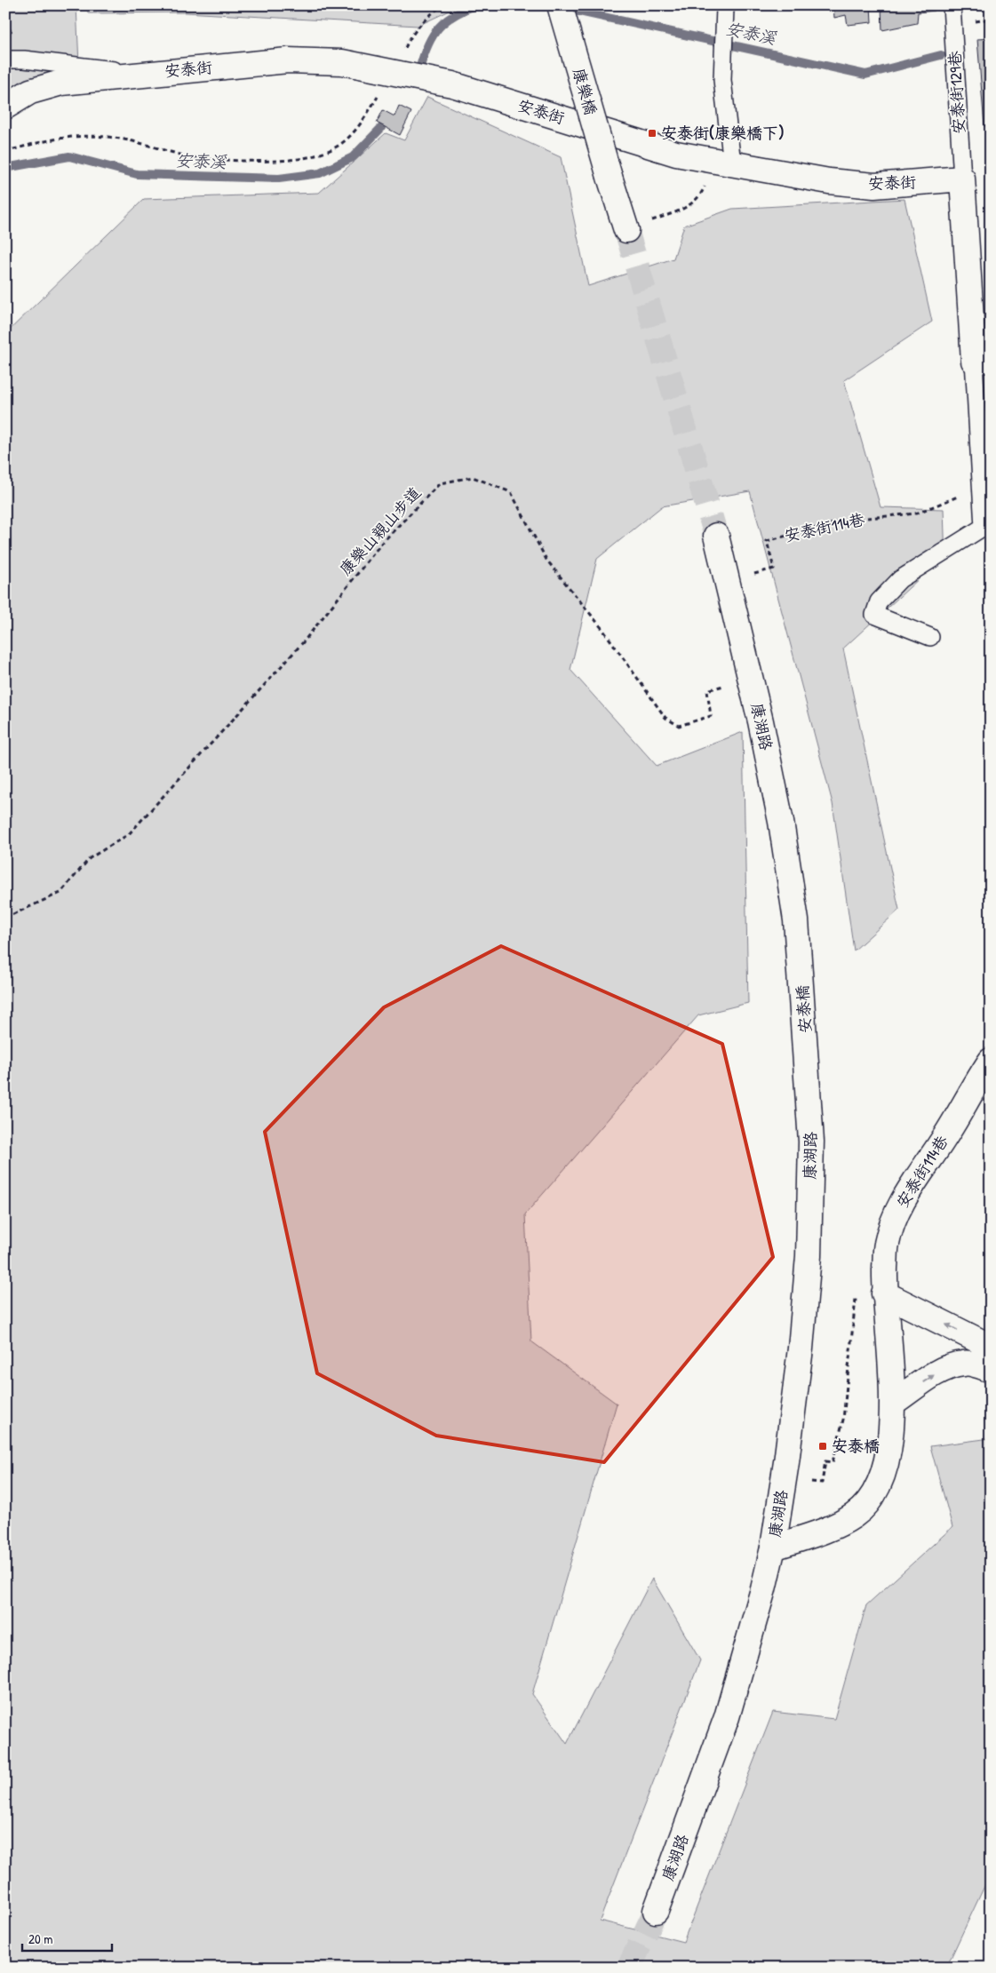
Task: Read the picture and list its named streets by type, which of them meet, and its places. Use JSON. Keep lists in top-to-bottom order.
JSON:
{
  "streets": {
    "street": [
      "安泰街",
      "康樂橋",
      "安泰街114巷",
      "康湖路",
      "安泰橋"
    ],
    "lane": ["安泰街129巷"],
    "path": ["康樂山親山步道"]
  },
  "crossings": [
    ["安泰街", "安泰街129巷"],
    ["安泰街114巷", "康湖路"],
    ["康樂山親山步道", "康湖路"],
    ["康湖路", "安泰橋"]
  ],
  "water": ["安泰溪"],
  "places": {
    "transit": ["安泰街(康樂橋下)", "安泰橋"]
  },
  "scale_bar": "20 m"
}
